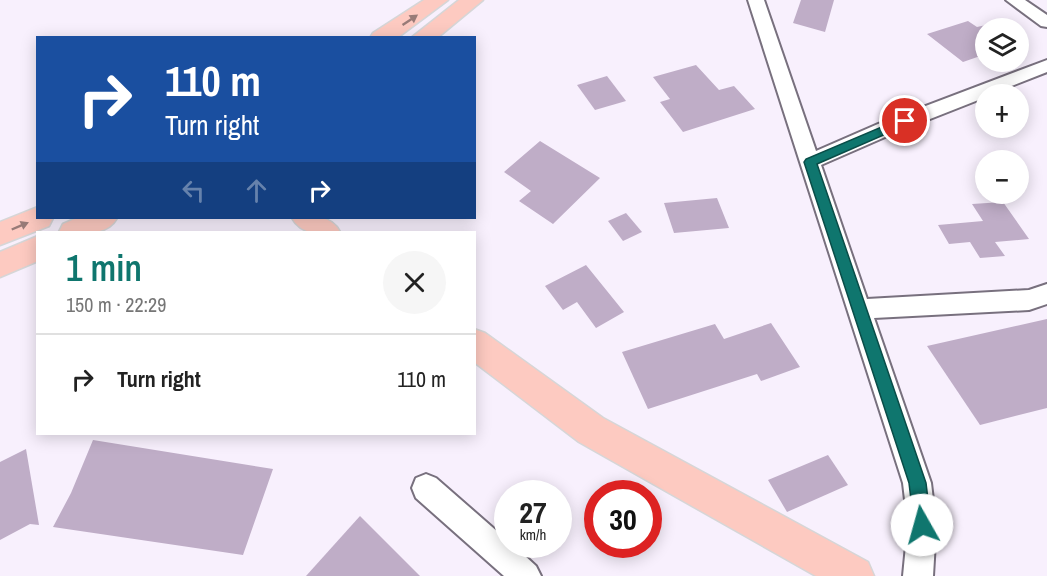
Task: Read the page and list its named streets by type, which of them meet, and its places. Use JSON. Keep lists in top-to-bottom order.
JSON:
{
  "page": {
    "map_buttons": ["+", "−"],
    "turn": ["110 m", "Turn right"],
    "heading": ["1 min", "150 m · 22:29"],
    "list": [
      {
        "name": "Turn right",
        "value": "110 m"
      }
    ],
    "speed": "27 km/h",
    "limit": "30"
  }
}
